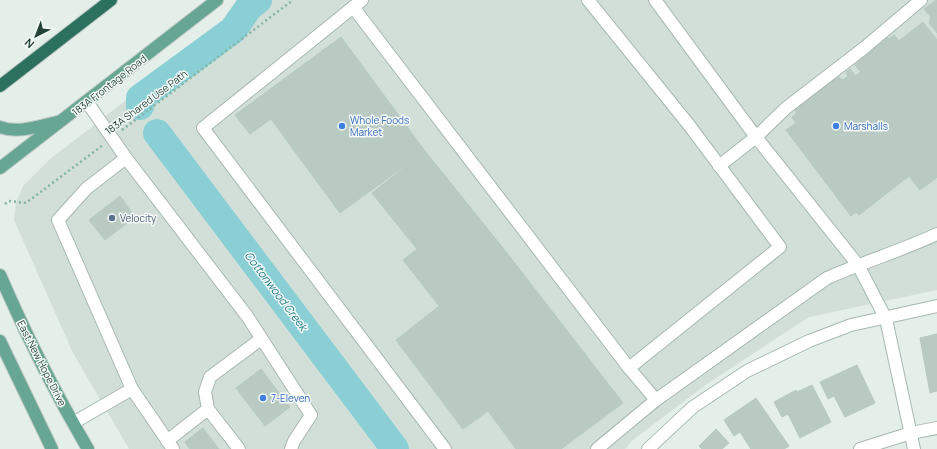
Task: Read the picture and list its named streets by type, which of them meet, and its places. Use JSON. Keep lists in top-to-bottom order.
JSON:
{
  "streets": {
    "main road": ["183A Frontage Road", "East New Hope Drive"],
    "path": ["183A Shared Use Path"]
  },
  "water": ["Cottonwood Creek"],
  "places": [
    "Whole Foods Market",
    "Marshalls",
    "Velocity",
    "7-Eleven"
  ],
  "north": "bottom left"
}
